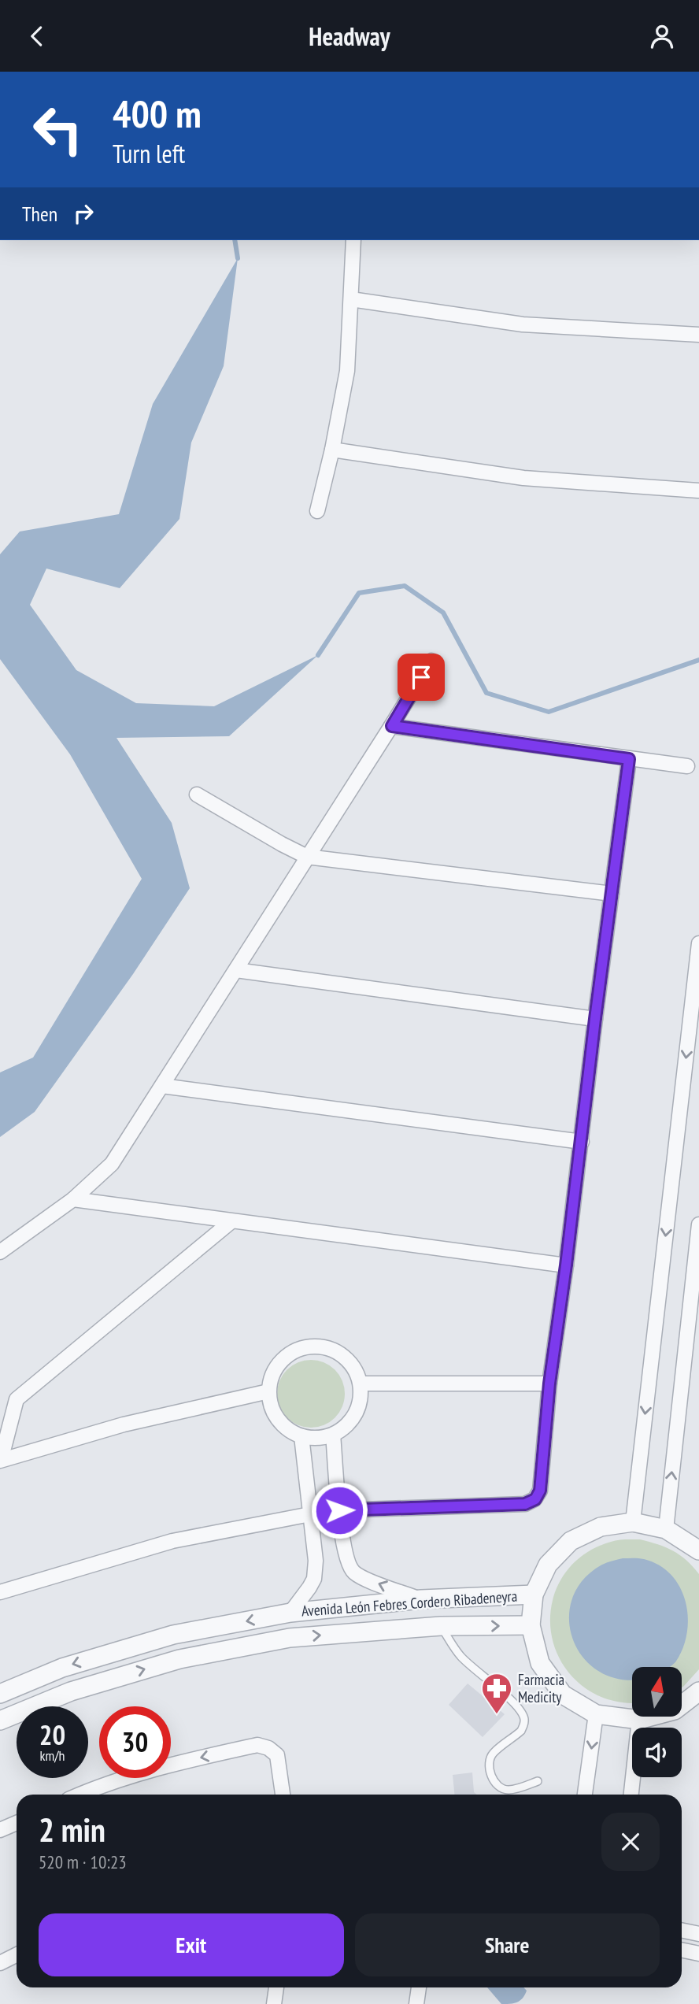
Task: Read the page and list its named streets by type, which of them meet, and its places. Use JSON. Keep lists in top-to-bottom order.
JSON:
{
  "streets": {
    "street": ["Avenida León Febres Cordero Ribadeneyra"]
  },
  "places": {
    "pharmacy": ["Farmacia Medicity"]
  },
  "north": "top",
  "page": {
    "header": "Headway",
    "turn": ["400 m", "Turn left"],
    "then": "Then",
    "speed": "20 km/h",
    "limit": "30",
    "heading": ["2 min", "520 m · 10:23"],
    "buttons": ["Exit", "Share"]
  }
}
